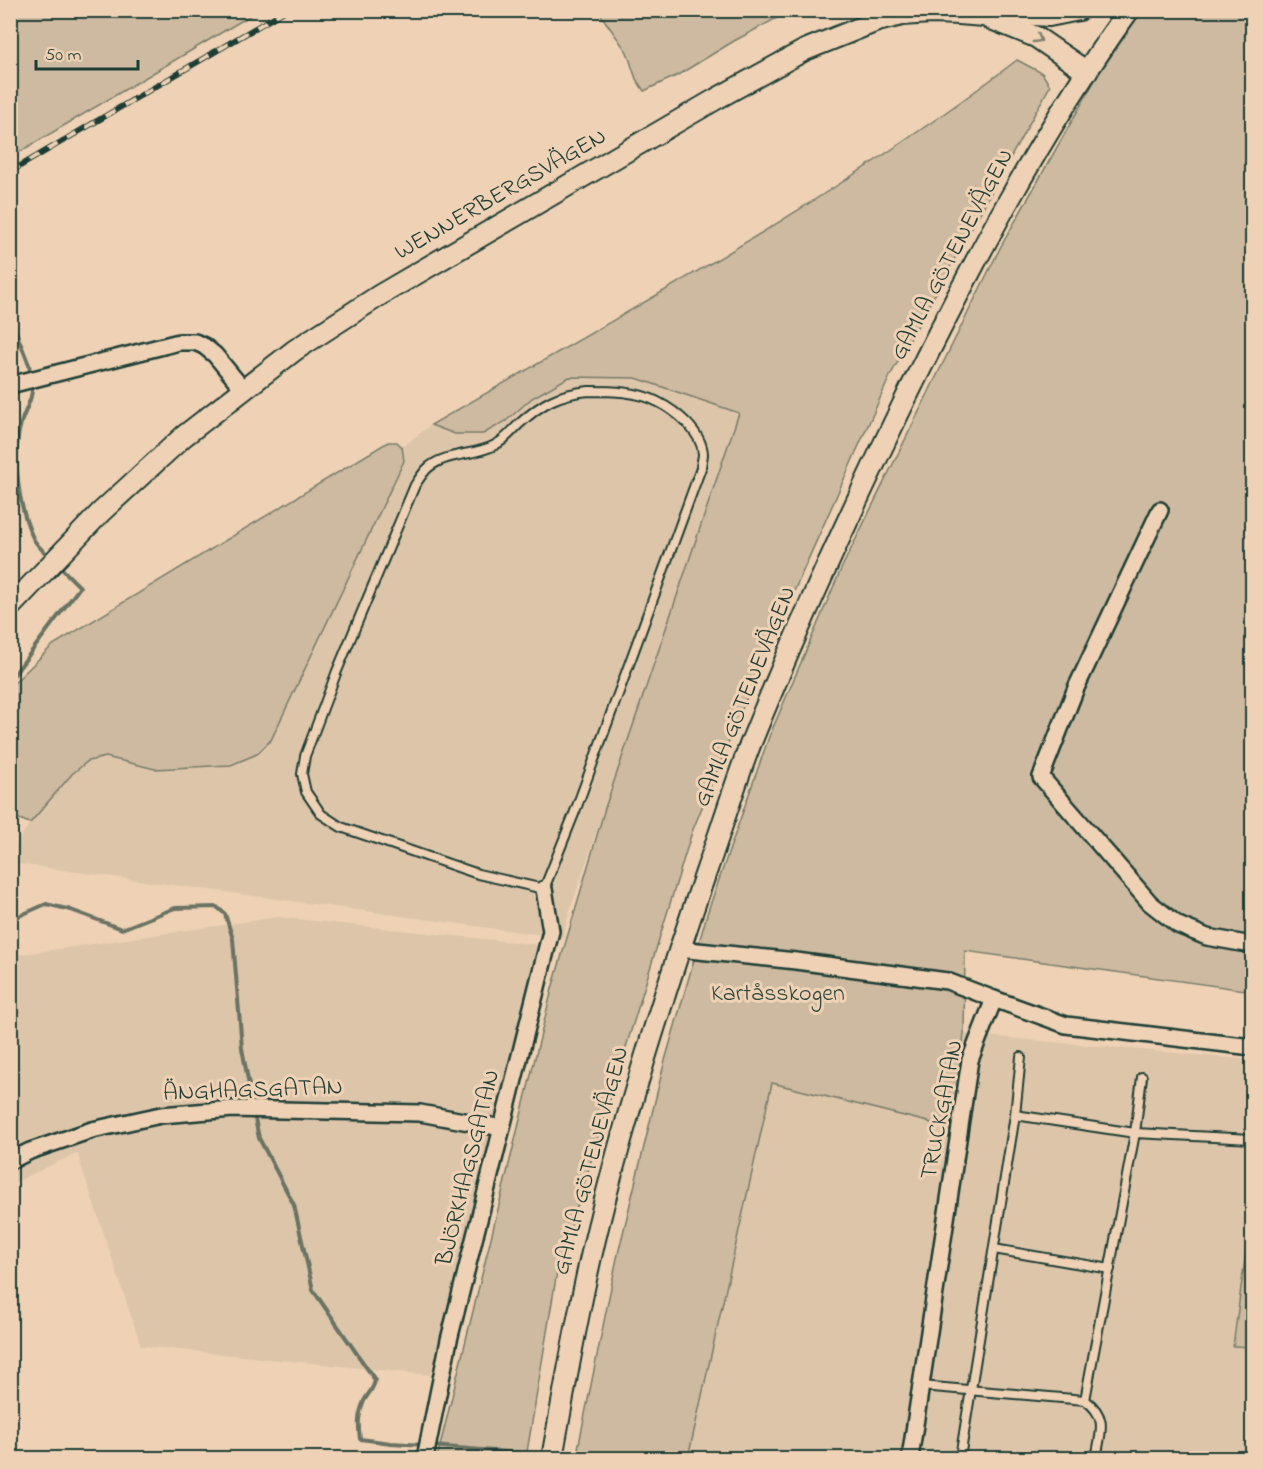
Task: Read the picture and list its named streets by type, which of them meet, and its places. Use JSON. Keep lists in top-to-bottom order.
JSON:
{
  "streets": {
    "street": [
      "WENNERBERGSVÄGEN",
      "GAMLA GÖTENEVÄGEN",
      "ÄNGHAGSGATAN",
      "TRUCKGATAN",
      "BJÖRKHAGSGATAN"
    ]
  },
  "crossings": [
    ["WENNERBERGSVÄGEN", "GAMLA GÖTENEVÄGEN"],
    ["ÄNGHAGSGATAN", "BJÖRKHAGSGATAN"]
  ],
  "parks": ["Kartåsskogen"],
  "scale_bar": "50 m"
}
